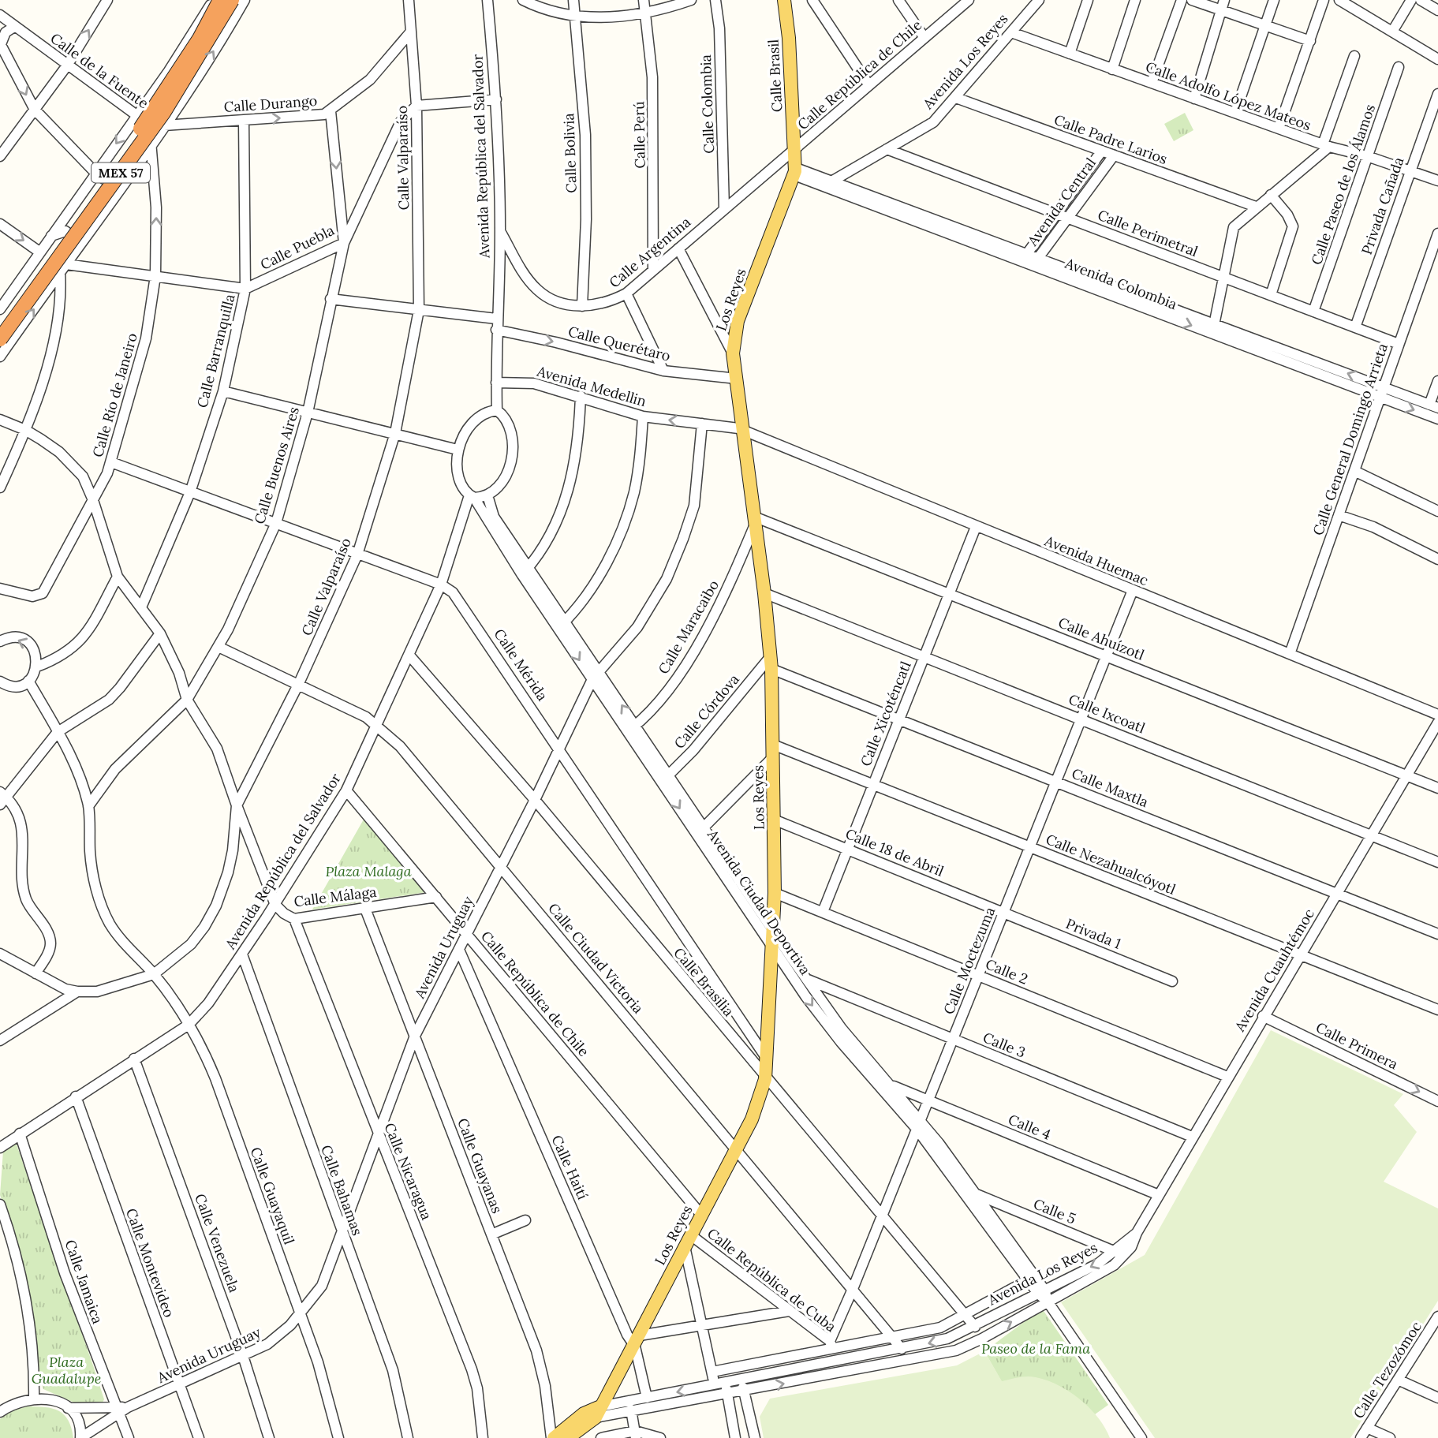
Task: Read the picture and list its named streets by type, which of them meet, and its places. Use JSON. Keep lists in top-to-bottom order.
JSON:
{
  "streets": {
    "highway": ["MEX 57"],
    "main road": ["Avenida Los Reyes", "Calle Brasil", "Los Reyes"],
    "street": [
      "Calle de la Fuente",
      "Calle República de Chile",
      "Calle Adolfo López Mateos",
      "Calle Durango",
      "Calle Colombia",
      "Calle Perú",
      "Calle Padre Larios",
      "Calle Bolivia",
      "Avenida República del Salvador",
      "Calle Valparaíso",
      "Calle Paseo de los Álamos",
      "Avenida Central",
      "Privada Cañada",
      "Calle Perimetral",
      "Calle Puebla",
      "Calle Argentina",
      "Avenida Colombia",
      "Calle Querétaro",
      "Calle Barranquilla",
      "Avenida Medellin",
      "Calle Río de Janeiro",
      "Calle General Domingo Arrieta",
      "Calle Buenos Aires",
      "Avenida Huemac",
      "Calle Maracaibo",
      "Calle Ahuízotl",
      "Calle Mérida",
      "Calle Córdova",
      "Calle Xicoténcatl",
      "Calle Ixcoatl",
      "Calle Maxtla",
      "Calle 18 de Abril",
      "Calle Nezahualcóyotl",
      "Calle Málaga",
      "Avenida Ciudad Deportiva",
      "Privada 1",
      "Avenida Uruguay",
      "Calle Ciudad Victoria",
      "Calle Moctezuma",
      "Avenida Cuauhtémoc",
      "Calle 2",
      "Calle Brasilia",
      "Calle 3",
      "Calle Primera",
      "Calle 4",
      "Calle Guayanas",
      "Calle Haití",
      "Calle Nicaragua",
      "Calle Bahamas",
      "Calle Guayaquil",
      "Calle 5",
      "Calle Venezuela",
      "Calle Montevideo",
      "Calle República de Cuba",
      "Calle Jamaica",
      "Calle Tezozómoc"
    ]
  },
  "crossings": [
    ["Avenida Los Reyes", "Calle Adolfo López Mateos"],
    ["Avenida Los Reyes", "Calle Padre Larios"],
    ["Avenida Los Reyes", "Calle Perimetral"],
    ["Avenida Los Reyes", "Avenida Colombia"],
    ["Avenida Los Reyes", "Los Reyes"],
    ["Avenida Los Reyes", "Avenida Ciudad Deportiva"],
    ["Avenida Los Reyes", "Calle Ciudad Victoria"],
    ["Avenida Los Reyes", "Avenida Cuauhtémoc"],
    ["Avenida Los Reyes", "Calle Brasilia"],
    ["Avenida Los Reyes", "Calle Guayanas"],
    ["Avenida Los Reyes", "Calle Haití"],
    ["Avenida Los Reyes", "Calle 5"],
    ["Calle de la Fuente", "Calle Río de Janeiro"],
    ["Calle República de Chile", "Calle Brasil"],
    ["Calle República de Chile", "Avenida República del Salvador"],
    ["Calle República de Chile", "Calle Argentina"],
    ["Calle República de Chile", "Los Reyes"],
    ["Calle República de Chile", "Calle Málaga"],
    ["Calle República de Chile", "Avenida Uruguay"],
    ["Calle Brasil", "Calle Argentina"],
    ["Calle Brasil", "Los Reyes"],
    ["Calle Adolfo López Mateos", "Calle Paseo de los Álamos"],
    ["Calle Adolfo López Mateos", "Privada Cañada"],
    ["Calle Durango", "Calle Valparaíso"],
    ["Calle Durango", "Calle Barranquilla"],
    ["Calle Durango", "Calle Buenos Aires"],
    ["Calle Colombia", "Calle Argentina"],
    ["Calle Perú", "Calle Argentina"],
    ["Calle Padre Larios", "Avenida Central"],
    ["Calle Bolivia", "Calle Argentina"],
    ["Avenida República del Salvador", "Calle Argentina"],
    ["Avenida República del Salvador", "Calle Querétaro"],
    ["Avenida República del Salvador", "Avenida Medellin"],
    ["Avenida República del Salvador", "Calle Mérida"],
    ["Avenida República del Salvador", "Calle Málaga"],
    ["Avenida República del Salvador", "Avenida Ciudad Deportiva"],
    ["Avenida República del Salvador", "Calle Ciudad Victoria"],
    ["Avenida República del Salvador", "Calle Brasilia"],
    ["Avenida República del Salvador", "Calle Bahamas"],
    ["Avenida República del Salvador", "Calle Guayaquil"],
    ["Avenida República del Salvador", "Calle Venezuela"],
    ["Avenida República del Salvador", "Calle Montevideo"],
    ["Avenida República del Salvador", "Calle Jamaica"],
    ["Calle Valparaíso", "Calle Puebla"],
    ["Calle Valparaíso", "Calle Querétaro"],
    ["Calle Valparaíso", "Calle Mérida"],
    ["Calle Valparaíso", "Calle Ciudad Victoria"],
    ["Calle Valparaíso", "Calle Guayaquil"],
    ["Calle Paseo de los Álamos", "Calle Perimetral"],
    ["Avenida Central", "Calle Perimetral"],
    ["Avenida Central", "Avenida Colombia"],
    ["Privada Cañada", "Calle Perimetral"],
    ["Calle Perimetral", "Calle General Domingo Arrieta"],
    ["Calle Puebla", "Calle Barranquilla"],
    ["Calle Puebla", "Calle Buenos Aires"],
    ["Calle Argentina", "Los Reyes"],
    ["Avenida Colombia", "Los Reyes"],
    ["Avenida Colombia", "Calle General Domingo Arrieta"],
    ["Los Reyes", "Calle Querétaro"],
    ["Los Reyes", "Avenida Medellin"],
    ["Los Reyes", "Avenida Huemac"],
    ["Los Reyes", "Calle Maracaibo"],
    ["Los Reyes", "Calle Ahuízotl"],
    ["Los Reyes", "Calle Mérida"],
    ["Los Reyes", "Calle Córdova"],
    ["Los Reyes", "Calle Ixcoatl"],
    ["Los Reyes", "Calle Maxtla"],
    ["Los Reyes", "Calle 18 de Abril"],
    ["Los Reyes", "Calle Nezahualcóyotl"],
    ["Los Reyes", "Avenida Ciudad Deportiva"],
    ["Los Reyes", "Calle Ciudad Victoria"],
    ["Los Reyes", "Calle 2"],
    ["Los Reyes", "Calle Brasilia"],
    ["Los Reyes", "Calle Haití"],
    ["Los Reyes", "Calle República de Cuba"],
    ["Calle Querétaro", "Calle Buenos Aires"],
    ["Calle Barranquilla", "Calle Mérida"],
    ["Avenida Medellin", "Avenida Huemac"],
    ["Avenida Medellin", "Avenida Uruguay"],
    ["Calle Río de Janeiro", "Calle Mérida"],
    ["Calle General Domingo Arrieta", "Avenida Huemac"],
    ["Calle Buenos Aires", "Calle Mérida"],
    ["Calle Buenos Aires", "Calle Ciudad Victoria"],
    ["Calle Buenos Aires", "Calle Guayaquil"],
    ["Avenida Huemac", "Calle Xicoténcatl"],
    ["Avenida Huemac", "Calle Moctezuma"],
    ["Calle Maracaibo", "Calle Ahuízotl"],
    ["Calle Maracaibo", "Avenida Ciudad Deportiva"],
    ["Calle Ahuízotl", "Calle Xicoténcatl"],
    ["Calle Ahuízotl", "Calle Moctezuma"],
    ["Calle Ahuízotl", "Avenida Cuauhtémoc"],
    ["Calle Mérida", "Avenida Uruguay"],
    ["Calle Córdova", "Calle Maxtla"],
    ["Calle Córdova", "Avenida Ciudad Deportiva"],
    ["Calle Xicoténcatl", "Calle Ixcoatl"],
    ["Calle Xicoténcatl", "Calle Maxtla"],
    ["Calle Xicoténcatl", "Calle 18 de Abril"],
    ["Calle Xicoténcatl", "Calle Nezahualcóyotl"],
    ["Calle Xicoténcatl", "Calle 2"],
    ["Calle Ixcoatl", "Calle Moctezuma"],
    ["Calle Ixcoatl", "Avenida Cuauhtémoc"],
    ["Calle Maxtla", "Calle Moctezuma"],
    ["Calle Maxtla", "Avenida Cuauhtémoc"],
    ["Calle 18 de Abril", "Privada 1"],
    ["Calle 18 de Abril", "Calle Moctezuma"],
    ["Calle Nezahualcóyotl", "Calle Moctezuma"],
    ["Calle Nezahualcóyotl", "Avenida Cuauhtémoc"],
    ["Calle Málaga", "Calle Guayanas"],
    ["Calle Málaga", "Calle Nicaragua"],
    ["Avenida Ciudad Deportiva", "Avenida Uruguay"],
    ["Avenida Ciudad Deportiva", "Calle Moctezuma"],
    ["Avenida Ciudad Deportiva", "Calle 3"],
    ["Avenida Ciudad Deportiva", "Calle 4"],
    ["Avenida Ciudad Deportiva", "Calle 5"],
    ["Privada 1", "Calle Moctezuma"],
    ["Avenida Uruguay", "Calle Ciudad Victoria"],
    ["Avenida Uruguay", "Calle Brasilia"],
    ["Avenida Uruguay", "Calle Guayanas"],
    ["Avenida Uruguay", "Calle Haití"],
    ["Avenida Uruguay", "Calle Nicaragua"],
    ["Avenida Uruguay", "Calle Bahamas"],
    ["Avenida Uruguay", "Calle Guayaquil"],
    ["Avenida Uruguay", "Calle Venezuela"],
    ["Avenida Uruguay", "Calle Montevideo"],
    ["Avenida Uruguay", "Calle Jamaica"],
    ["Calle Ciudad Victoria", "Calle Moctezuma"],
    ["Calle Moctezuma", "Calle 2"],
    ["Calle Moctezuma", "Calle Brasilia"],
    ["Calle Moctezuma", "Calle 3"],
    ["Calle Moctezuma", "Calle 4"],
    ["Calle Moctezuma", "Calle República de Cuba"],
    ["Avenida Cuauhtémoc", "Calle 2"],
    ["Avenida Cuauhtémoc", "Calle 3"],
    ["Avenida Cuauhtémoc", "Calle Primera"],
    ["Avenida Cuauhtémoc", "Calle 4"]
  ],
  "one_way": ["Calle Querétaro", "Calle Primera"],
  "parks": ["Plaza Malaga", "Paseo de la Fama", "Plaza Guadalupe"]
}
